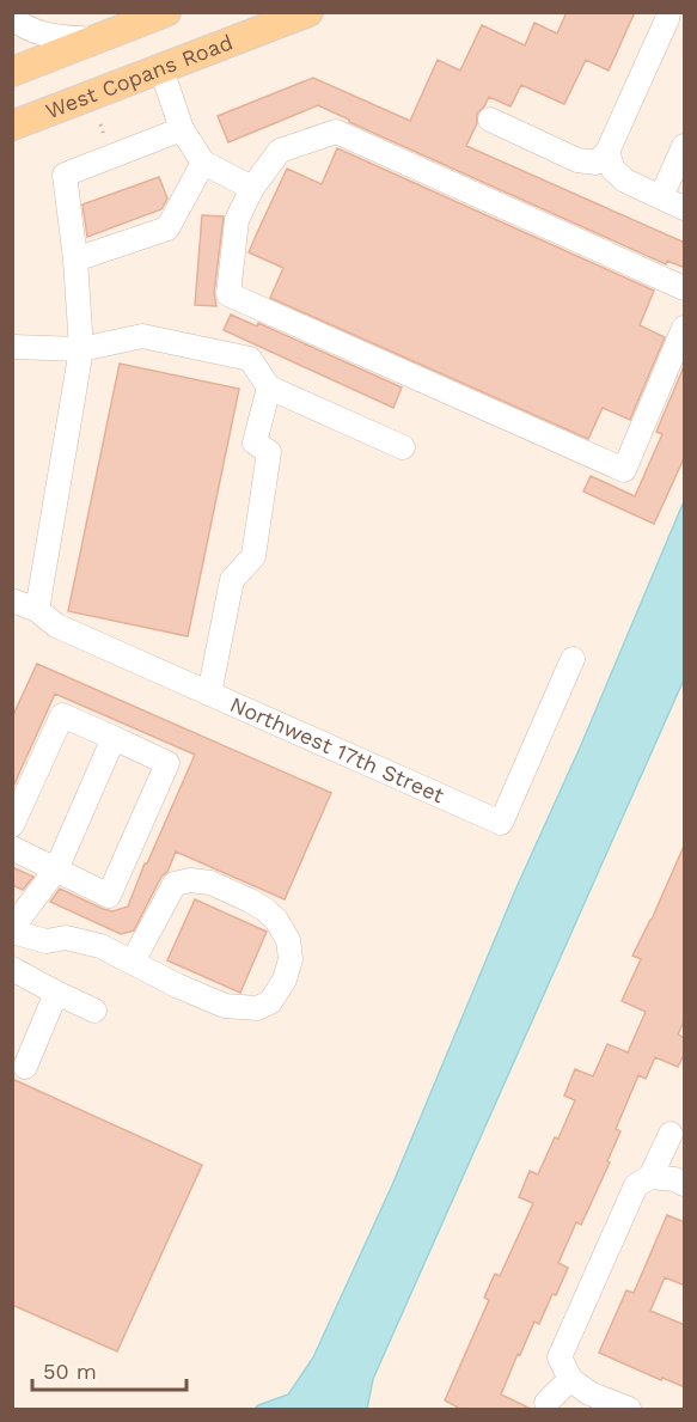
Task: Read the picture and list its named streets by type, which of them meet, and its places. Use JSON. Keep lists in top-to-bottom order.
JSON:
{
  "streets": {
    "main road": ["West Copans Road"],
    "street": ["Northwest 17th Street"]
  },
  "scale_bar": "50 m"
}
